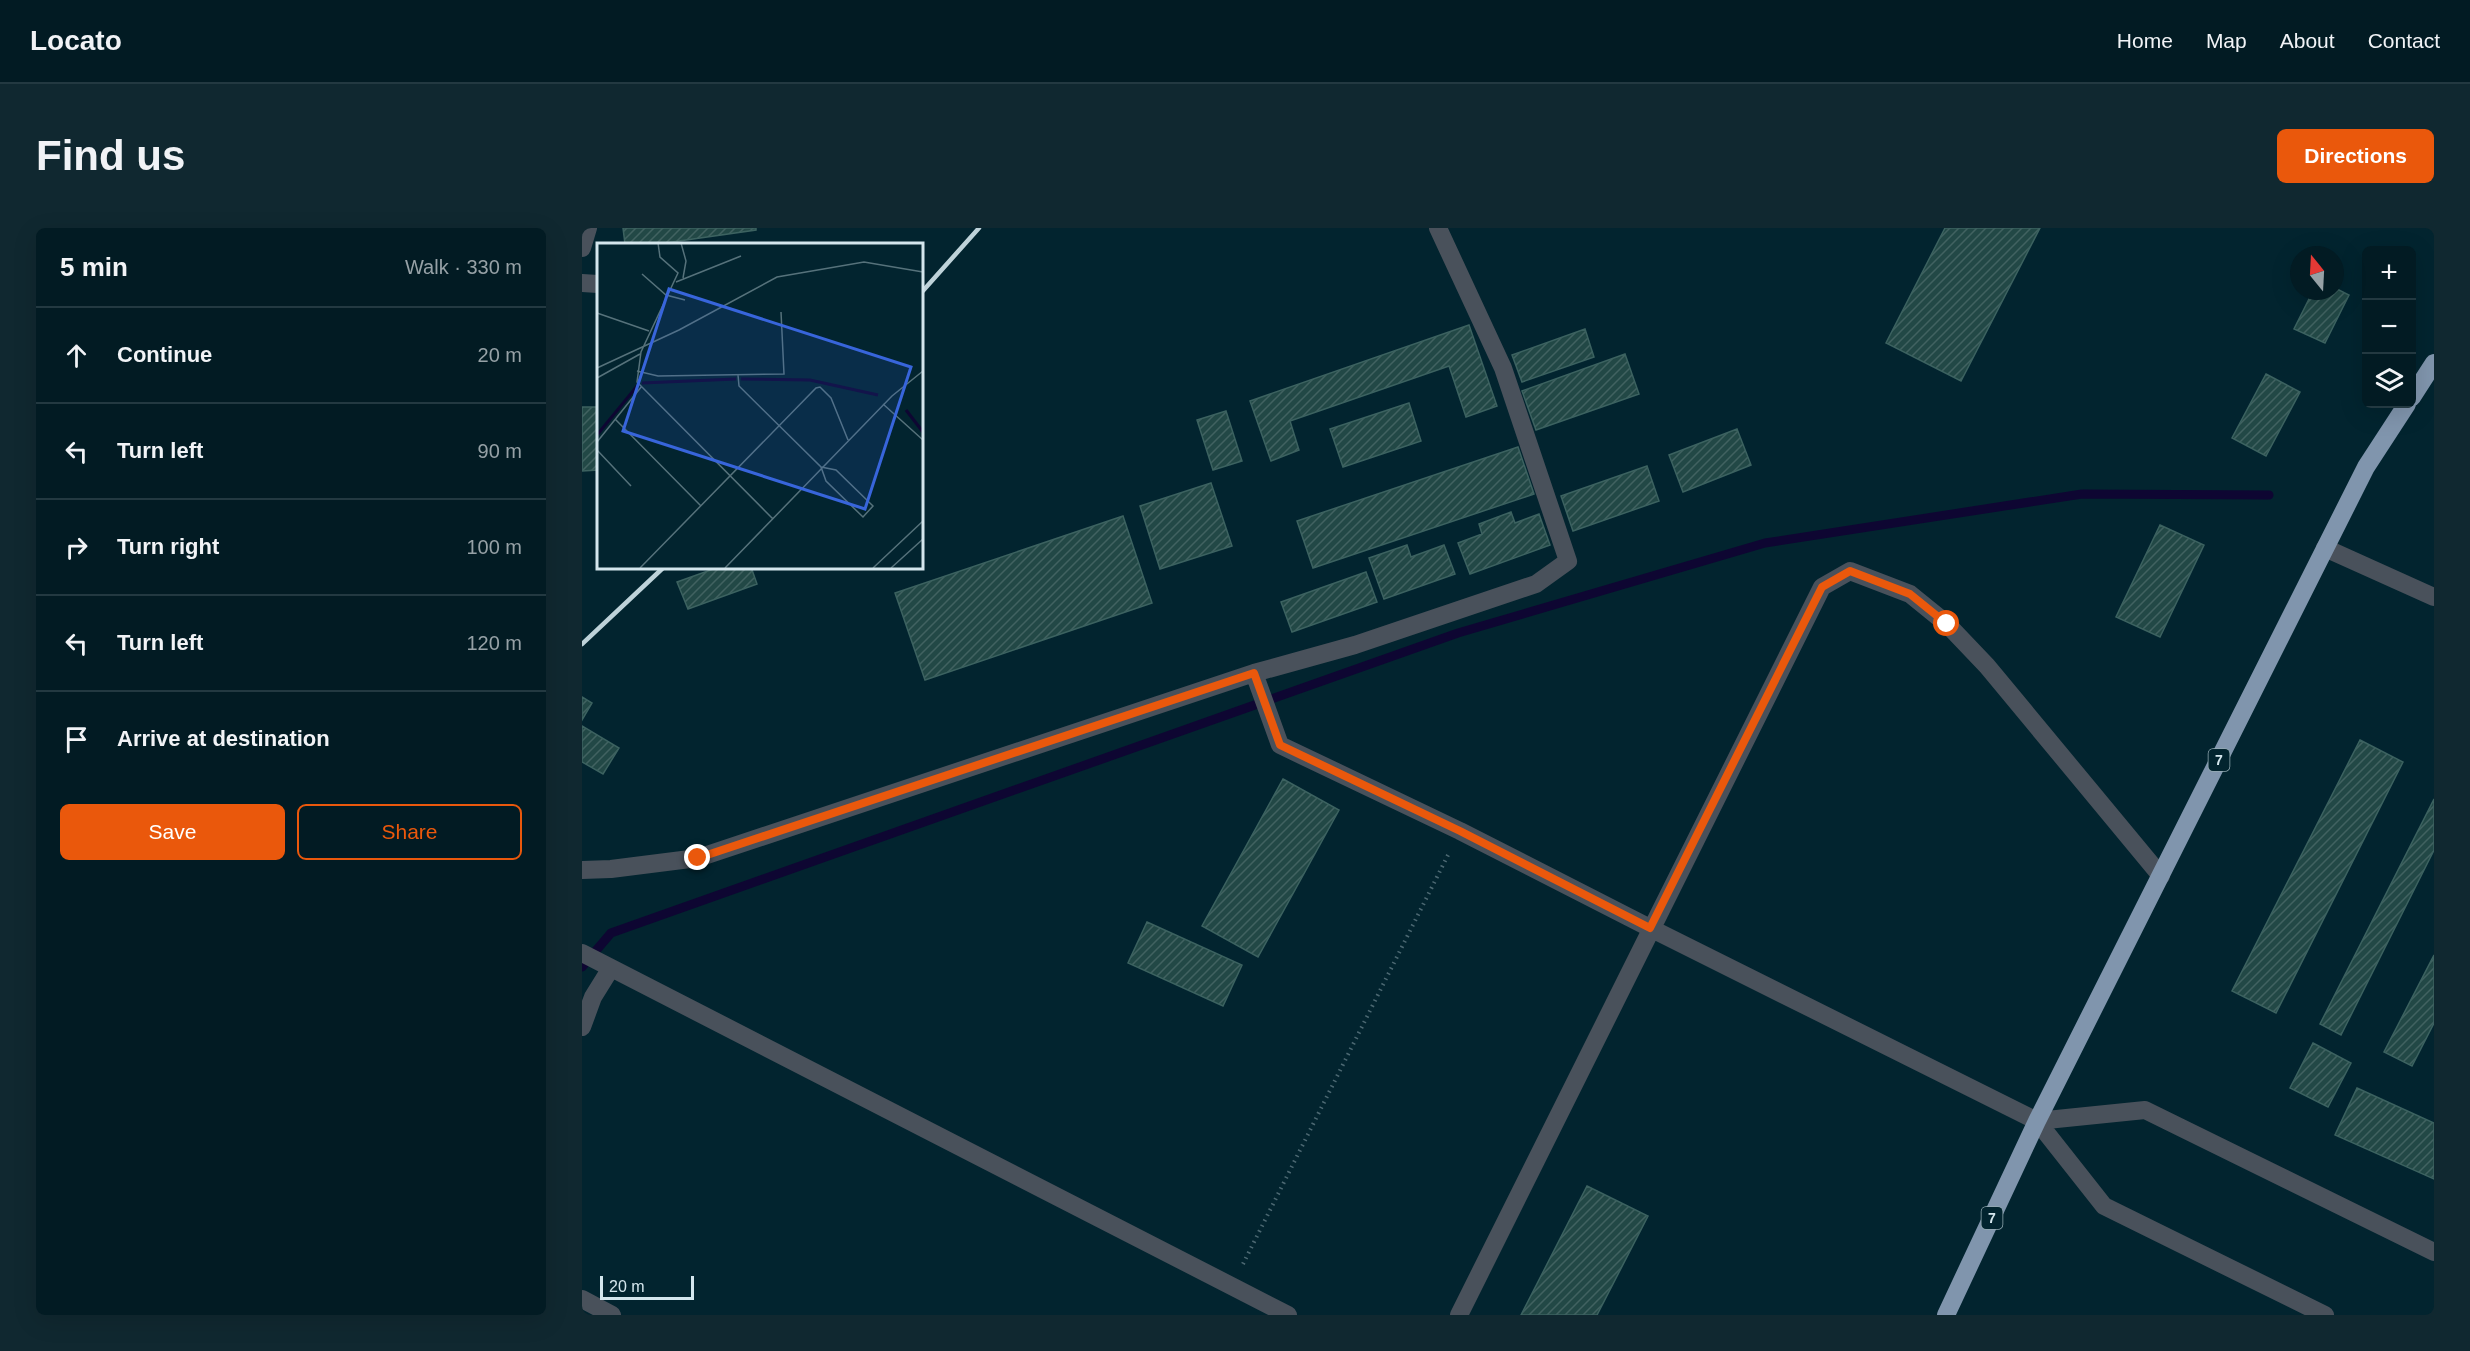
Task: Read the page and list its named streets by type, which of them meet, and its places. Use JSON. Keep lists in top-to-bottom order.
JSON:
{
  "streets": {
    "highway": ["7"]
  },
  "scale_bar": "20 m",
  "north": "top",
  "page": {
    "header": "Locato",
    "nav": [
      "Home",
      "Map",
      "About",
      "Contact"
    ],
    "buttons": [
      "Directions",
      ["Save", "Share"]
    ],
    "title": "Find us",
    "heading": ["5 min", "Walk · 330 m"],
    "map_buttons": ["+", "−"],
    "list": [
      ["Continue", "20 m"],
      ["Turn left", "90 m"],
      ["Turn right", "100 m"],
      ["Turn left", "120 m"],
      "Arrive at destination"
    ],
    "scale": "20 m"
  }
}
